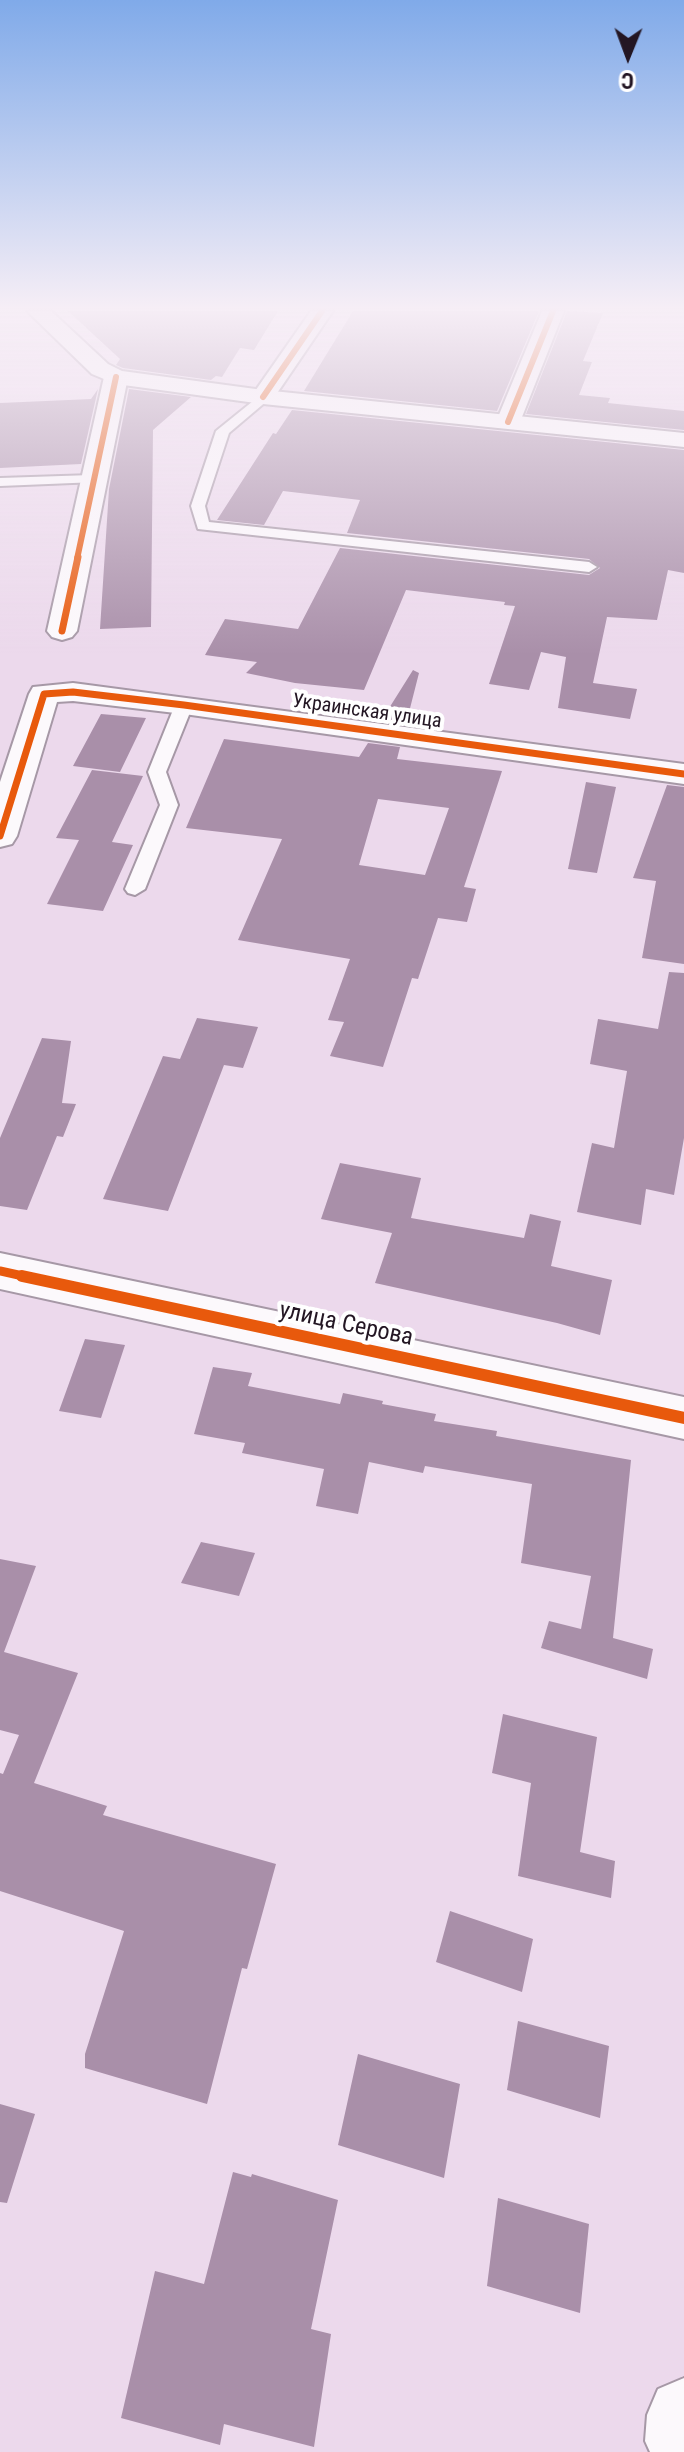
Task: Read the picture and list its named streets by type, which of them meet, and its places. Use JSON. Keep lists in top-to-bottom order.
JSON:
{
  "streets": {
    "street": ["Украинская улица", "улица Серова"]
  },
  "north": "bottom"
}
